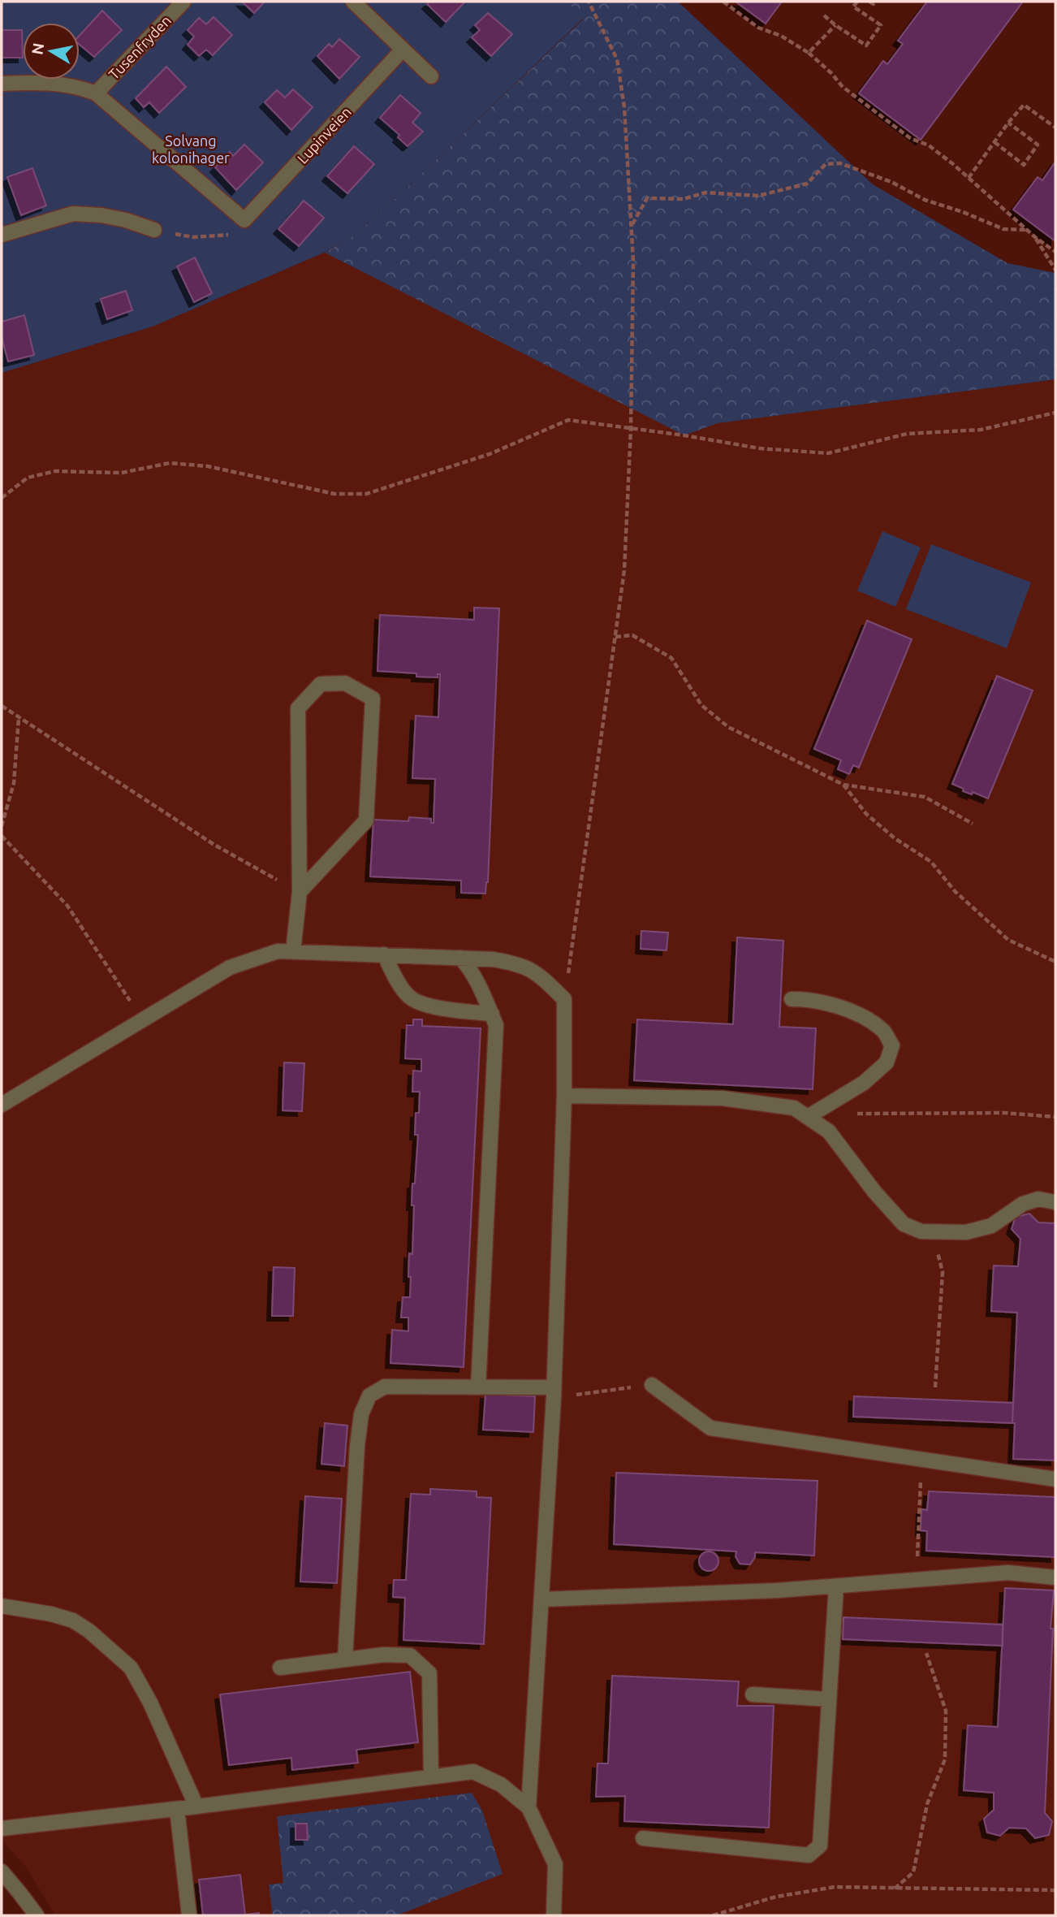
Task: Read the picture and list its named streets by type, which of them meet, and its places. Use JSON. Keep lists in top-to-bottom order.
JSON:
{
  "streets": {
    "street": ["Tusenfryden", "Lupinveien"]
  },
  "parks": ["Solvang kolonihager"],
  "north": "left"
}
